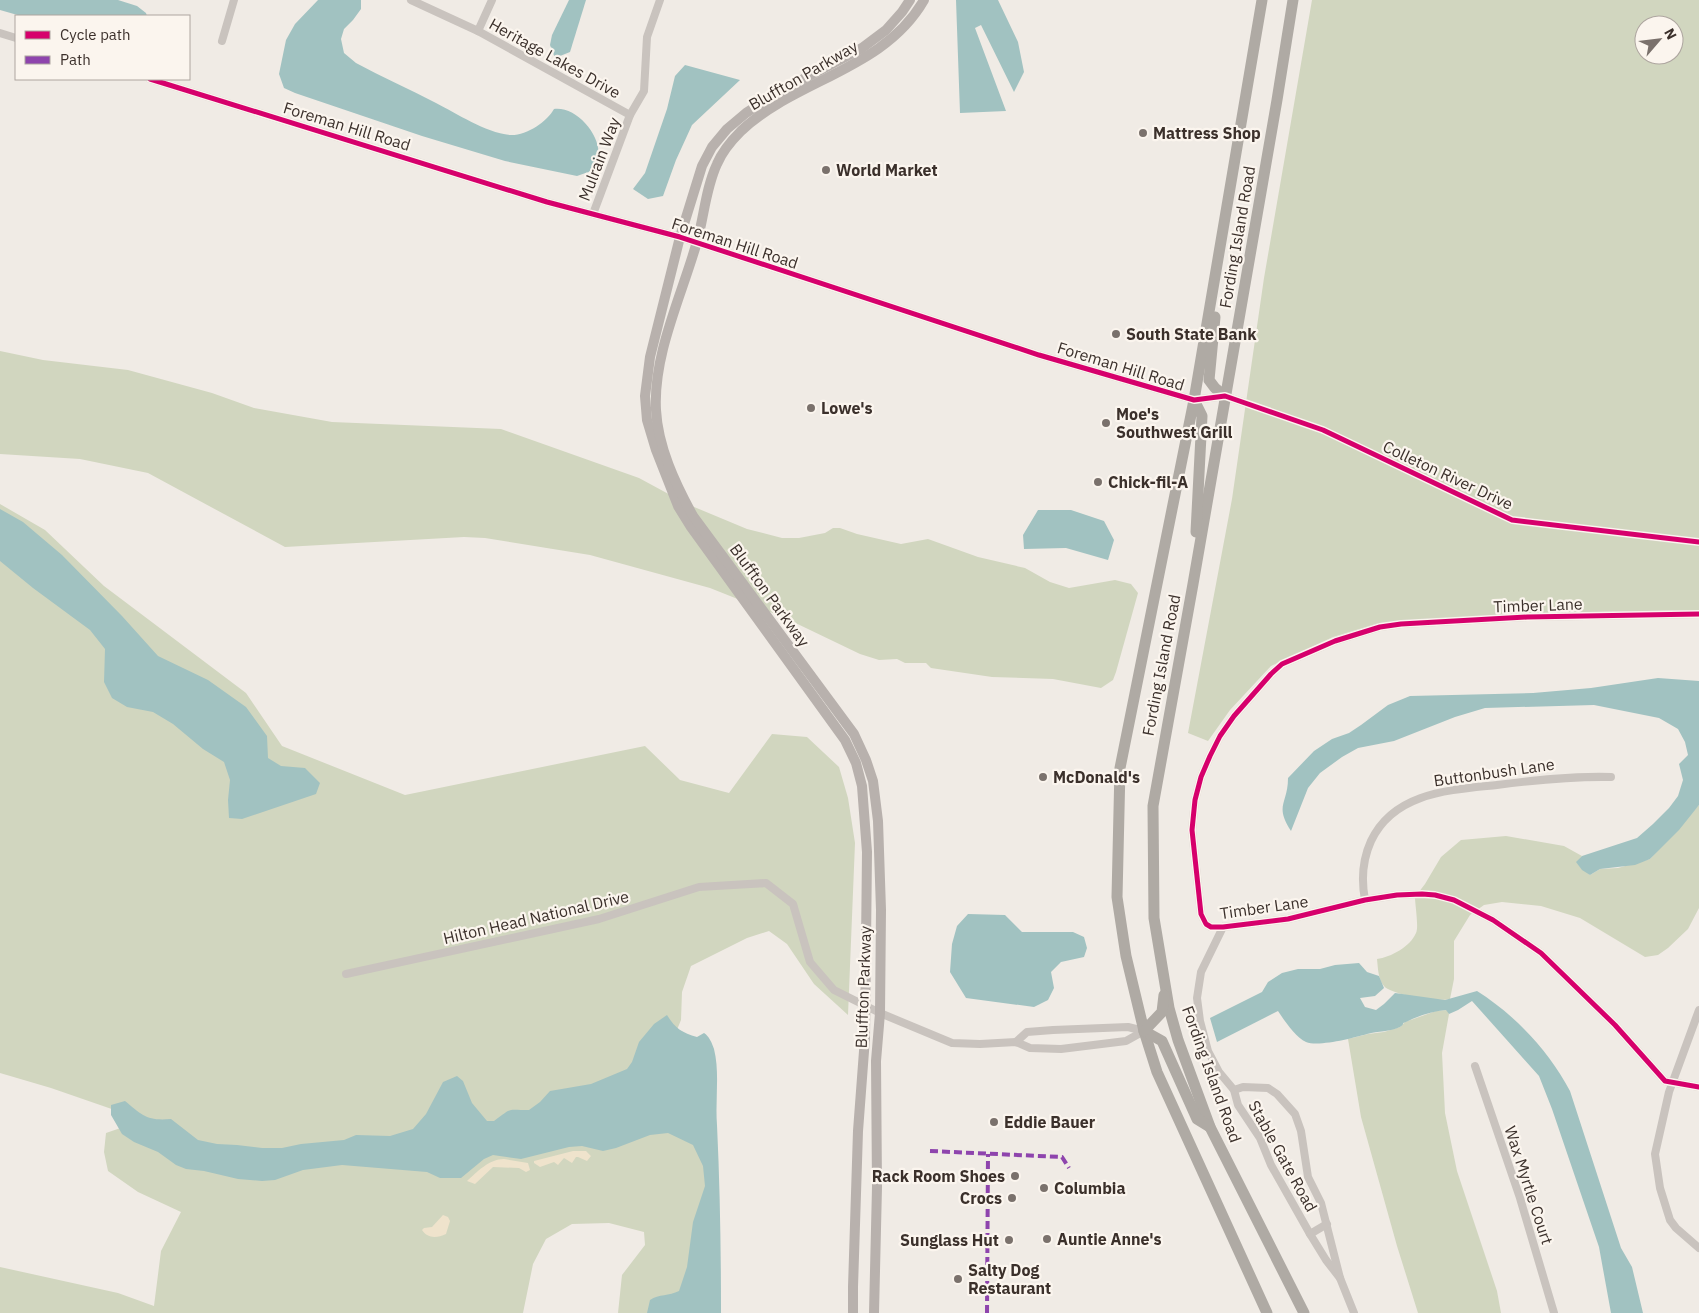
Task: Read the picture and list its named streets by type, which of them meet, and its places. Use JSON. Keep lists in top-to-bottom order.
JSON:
{
  "streets": {
    "highway": ["Fording Island Road"],
    "main road": ["Bluffton Parkway"],
    "street": [
      "Heritage Lakes Drive",
      "Foreman Hill Road",
      "Mulrain Way",
      "Colleton River Drive",
      "Timber Lane",
      "Buttonbush Lane",
      "Hilton Head National Drive",
      "Stable Gate Road",
      "Wax Myrtle Court"
    ]
  },
  "crossings": [
    ["Heritage Lakes Drive", "Mulrain Way"],
    ["Bluffton Parkway", "Foreman Hill Road"],
    ["Bluffton Parkway", "Hilton Head National Drive"],
    ["Foreman Hill Road", "Mulrain Way"],
    ["Foreman Hill Road", "Fording Island Road"],
    ["Foreman Hill Road", "Colleton River Drive"],
    ["Fording Island Road", "Colleton River Drive"],
    ["Fording Island Road", "Hilton Head National Drive"],
    ["Timber Lane", "Buttonbush Lane"],
    ["Timber Lane", "Stable Gate Road"]
  ],
  "places": [
    "Mattress Shop",
    "World Market",
    "South State Bank",
    "Lowe's",
    "Moe's Southwest Grill",
    "Chick-fil-A",
    "McDonald's",
    "Eddie Bauer",
    "Rack Room Shoes",
    "Columbia",
    "Crocs",
    "Auntie Anne's",
    "Sunglass Hut",
    "Salty Dog Restaurant"
  ],
  "legend": ["Cycle path", "Path"],
  "north": "top right"
}
